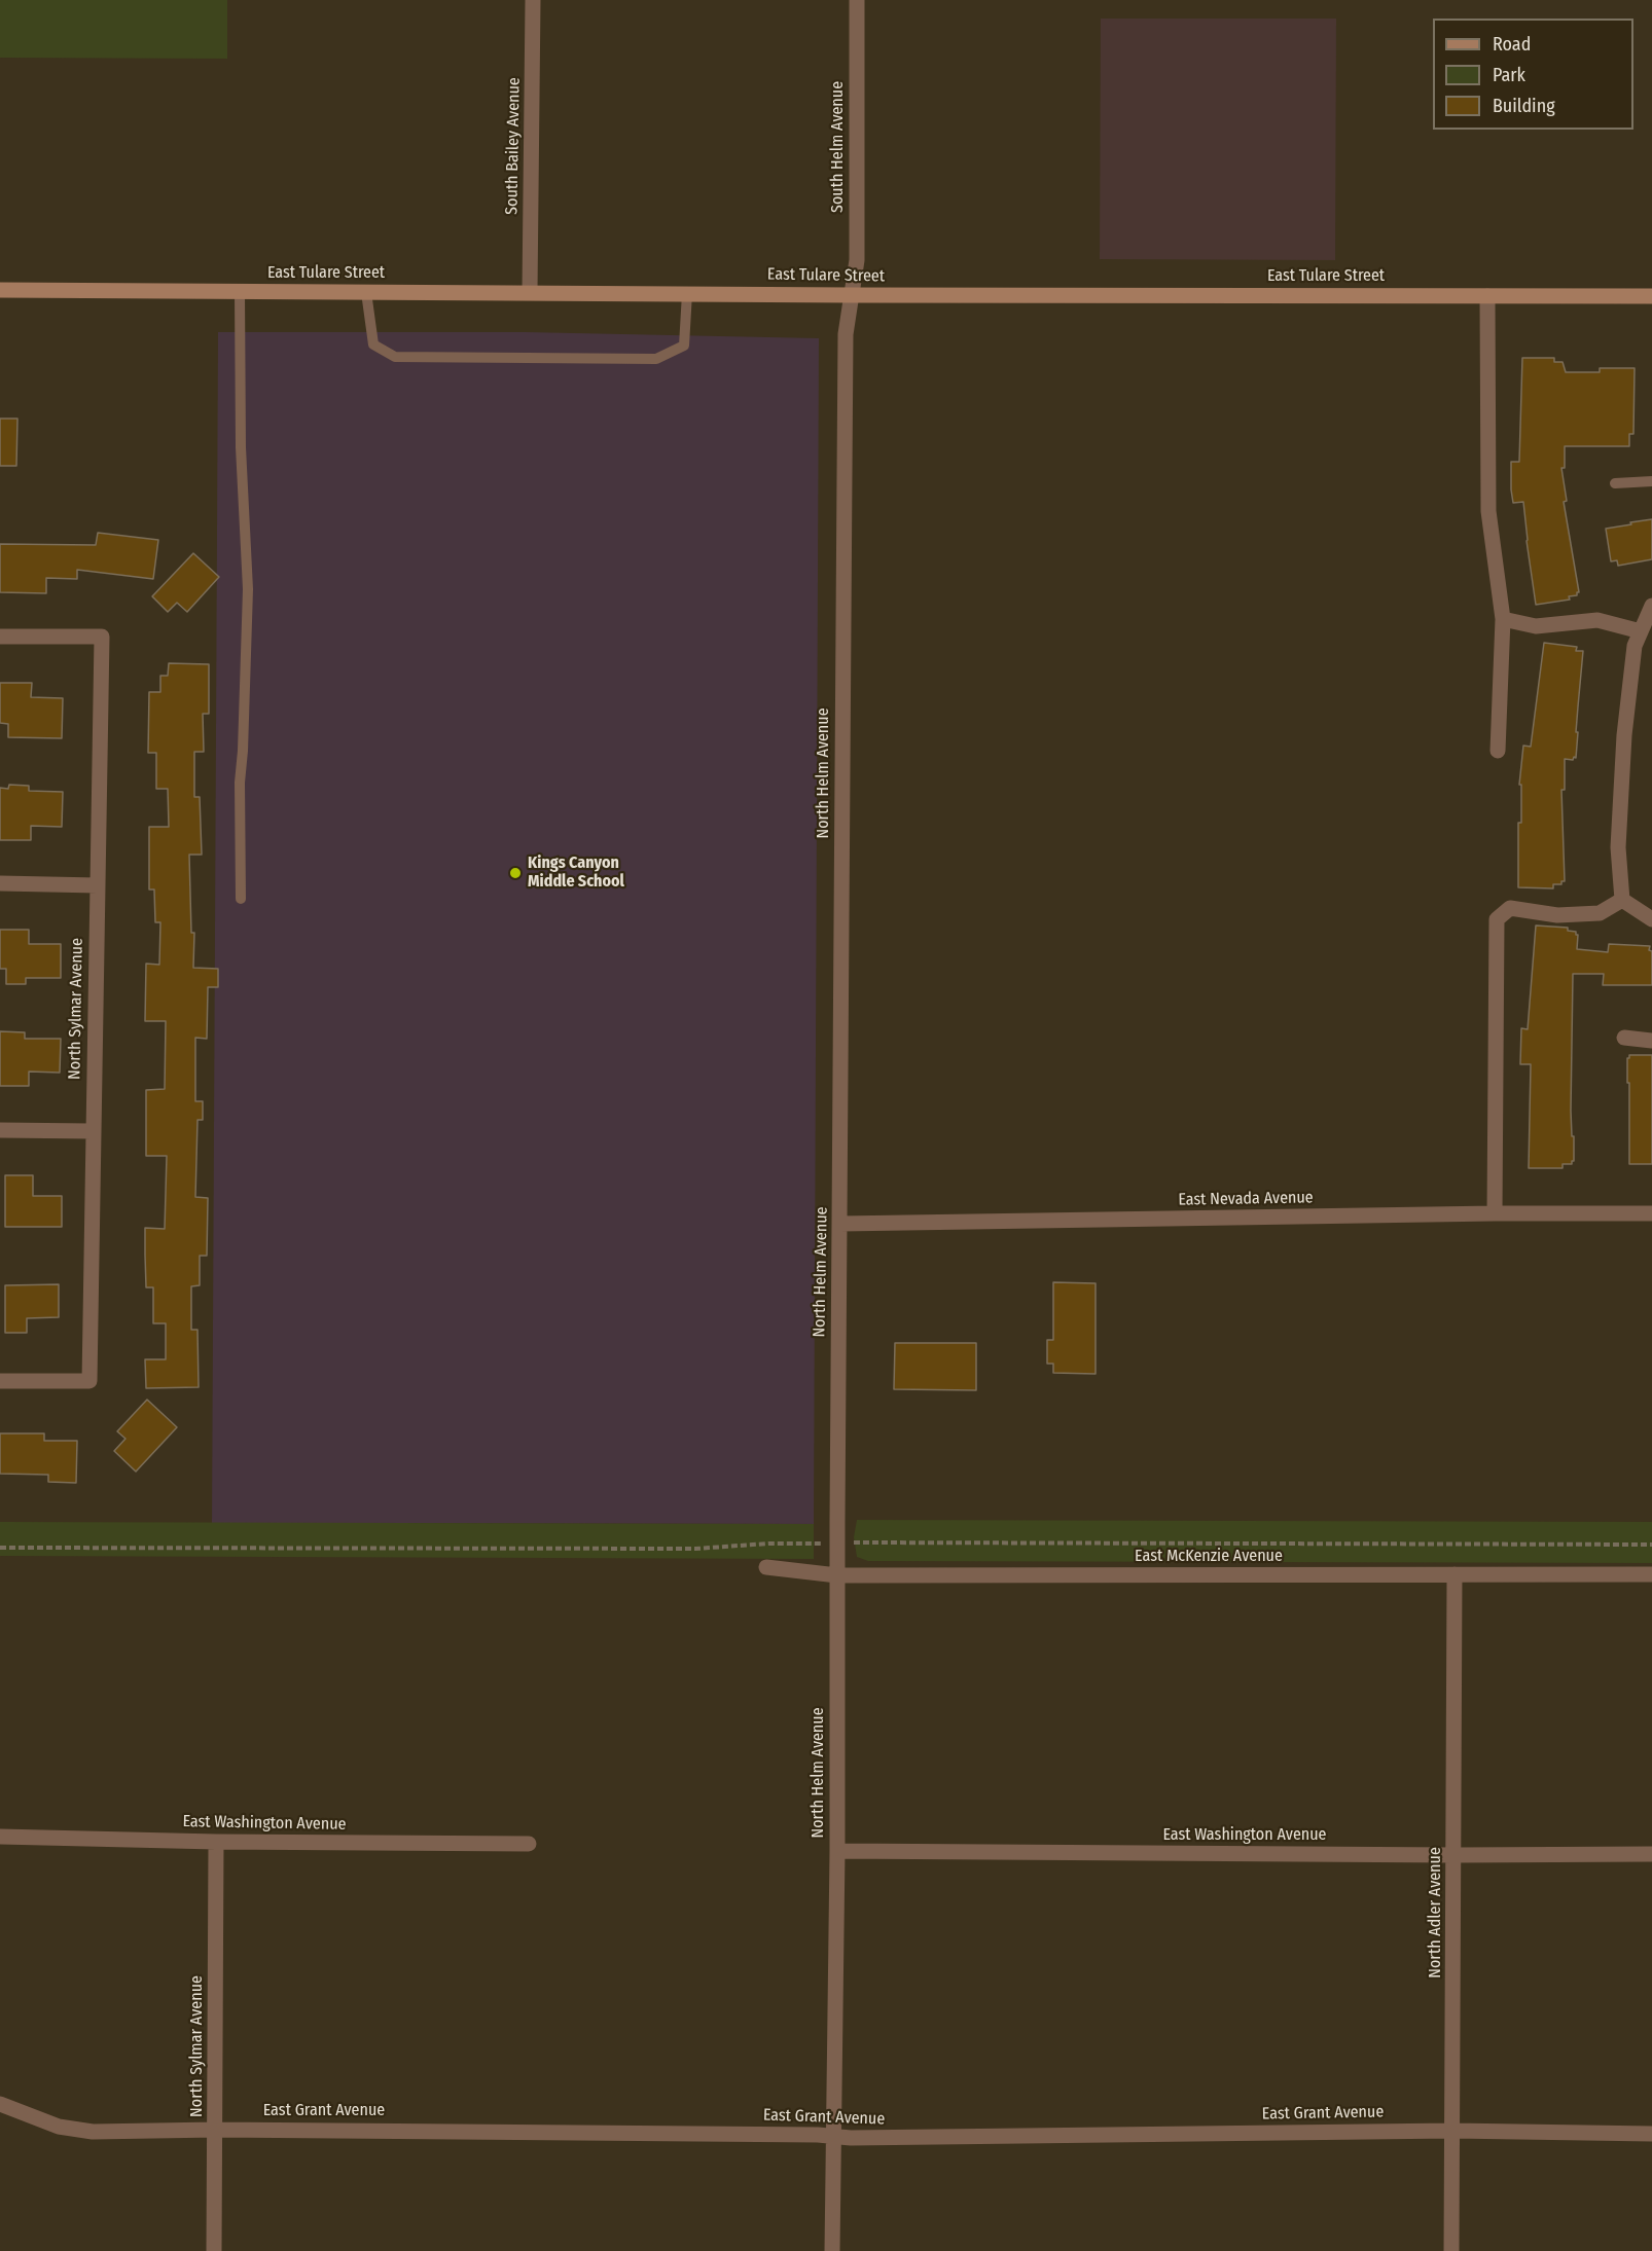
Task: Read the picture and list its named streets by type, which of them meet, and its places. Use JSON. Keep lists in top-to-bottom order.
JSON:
{
  "streets": {
    "main road": ["East Tulare Street"],
    "street": [
      "South Bailey Avenue",
      "South Helm Avenue",
      "North Helm Avenue",
      "North Sylmar Avenue",
      "East Nevada Avenue",
      "East McKenzie Avenue",
      "East Washington Avenue",
      "North Adler Avenue",
      "East Grant Avenue"
    ]
  },
  "crossings": [
    ["South Bailey Avenue", "East Tulare Street"],
    ["South Helm Avenue", "East Tulare Street"],
    ["South Helm Avenue", "North Helm Avenue"],
    ["East Tulare Street", "North Helm Avenue"],
    ["North Helm Avenue", "East Nevada Avenue"],
    ["North Helm Avenue", "East McKenzie Avenue"],
    ["North Helm Avenue", "East Washington Avenue"],
    ["North Helm Avenue", "East Grant Avenue"],
    ["North Sylmar Avenue", "East Washington Avenue"],
    ["North Sylmar Avenue", "East Grant Avenue"],
    ["East McKenzie Avenue", "North Adler Avenue"],
    ["East Washington Avenue", "North Adler Avenue"],
    ["North Adler Avenue", "East Grant Avenue"]
  ],
  "places": ["Kings Canyon Middle School"],
  "legend": ["Road", "Park", "Building"]
}
